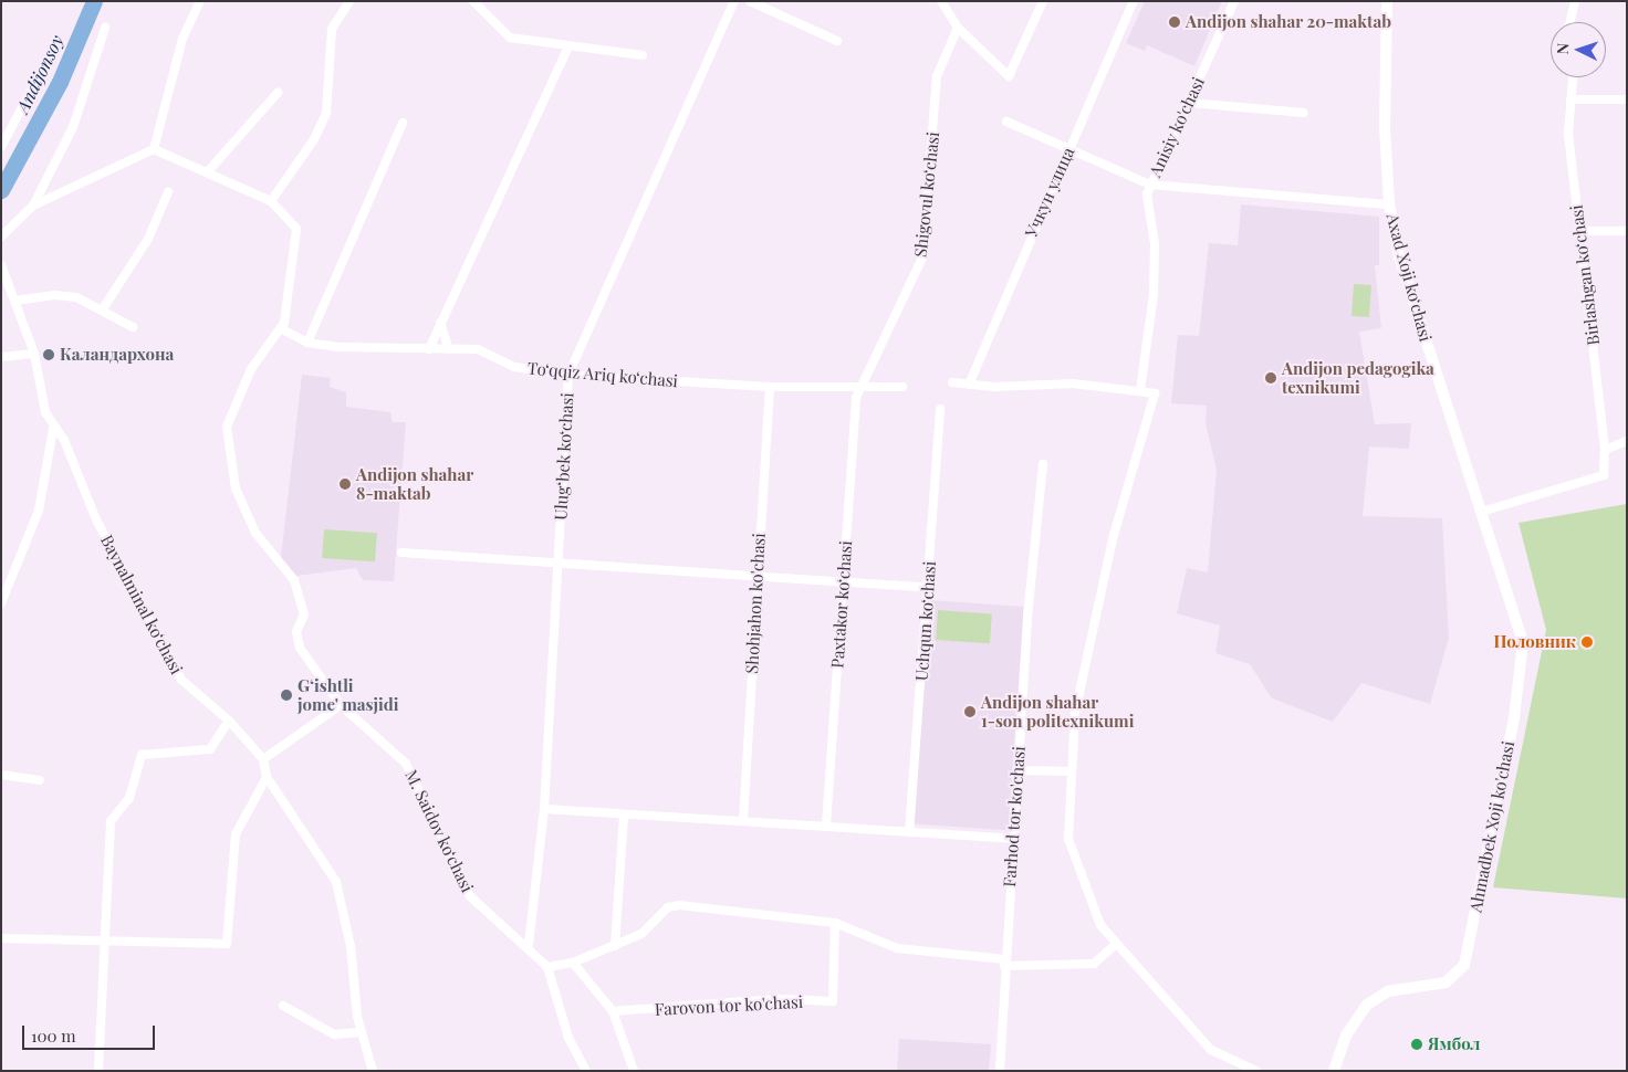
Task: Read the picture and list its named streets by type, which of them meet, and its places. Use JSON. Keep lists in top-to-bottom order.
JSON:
{
  "streets": {
    "street": [
      "Anisiy ko'chasi",
      "Учкун улица",
      "Shigovul koʻchasi",
      "Birlashgan koʻchasi",
      "Axad Xoji koʻchasi",
      "Toʻqqiz Ariq koʻchasi",
      "Ulugʻbek koʻchasi",
      "Shohjahon ko'chasi",
      "Baynalminal koʻchasi",
      "Paxtakor koʻchasi",
      "Uchqun koʻchasi",
      "Farhod tor ko'chasi",
      "Ahmadbek Xoji ko'chasi",
      "M. Saidov koʻchasi",
      "Farovon tor ko'chasi"
    ]
  },
  "crossings": [
    ["Shigovul koʻchasi", "Toʻqqiz Ariq koʻchasi"],
    ["Shigovul koʻchasi", "Paxtakor koʻchasi"],
    ["Birlashgan koʻchasi", "Axad Xoji koʻchasi"],
    ["Birlashgan koʻchasi", "Ahmadbek Xoji ko'chasi"],
    ["Axad Xoji koʻchasi", "Ahmadbek Xoji ko'chasi"],
    ["Toʻqqiz Ariq koʻchasi", "Ulugʻbek koʻchasi"],
    ["Toʻqqiz Ariq koʻchasi", "Shohjahon ko'chasi"],
    ["Toʻqqiz Ariq koʻchasi", "Paxtakor koʻchasi"],
    ["Toʻqqiz Ariq koʻchasi", "M. Saidov koʻchasi"],
    ["Ulugʻbek koʻchasi", "M. Saidov koʻchasi"]
  ],
  "water": ["Andijonsoy"],
  "places": [
    "Andijon shahar 20-maktab",
    "Каландархона",
    "Andijon pedagogika texnikumi",
    "Andijon shahar 8-maktab",
    "Половник",
    "Gʻishtli jome' masjidi",
    "Andijon shahar 1-son politexnikumi",
    "Ямбол"
  ],
  "scale_bar": "100 m",
  "north": "left"
}
